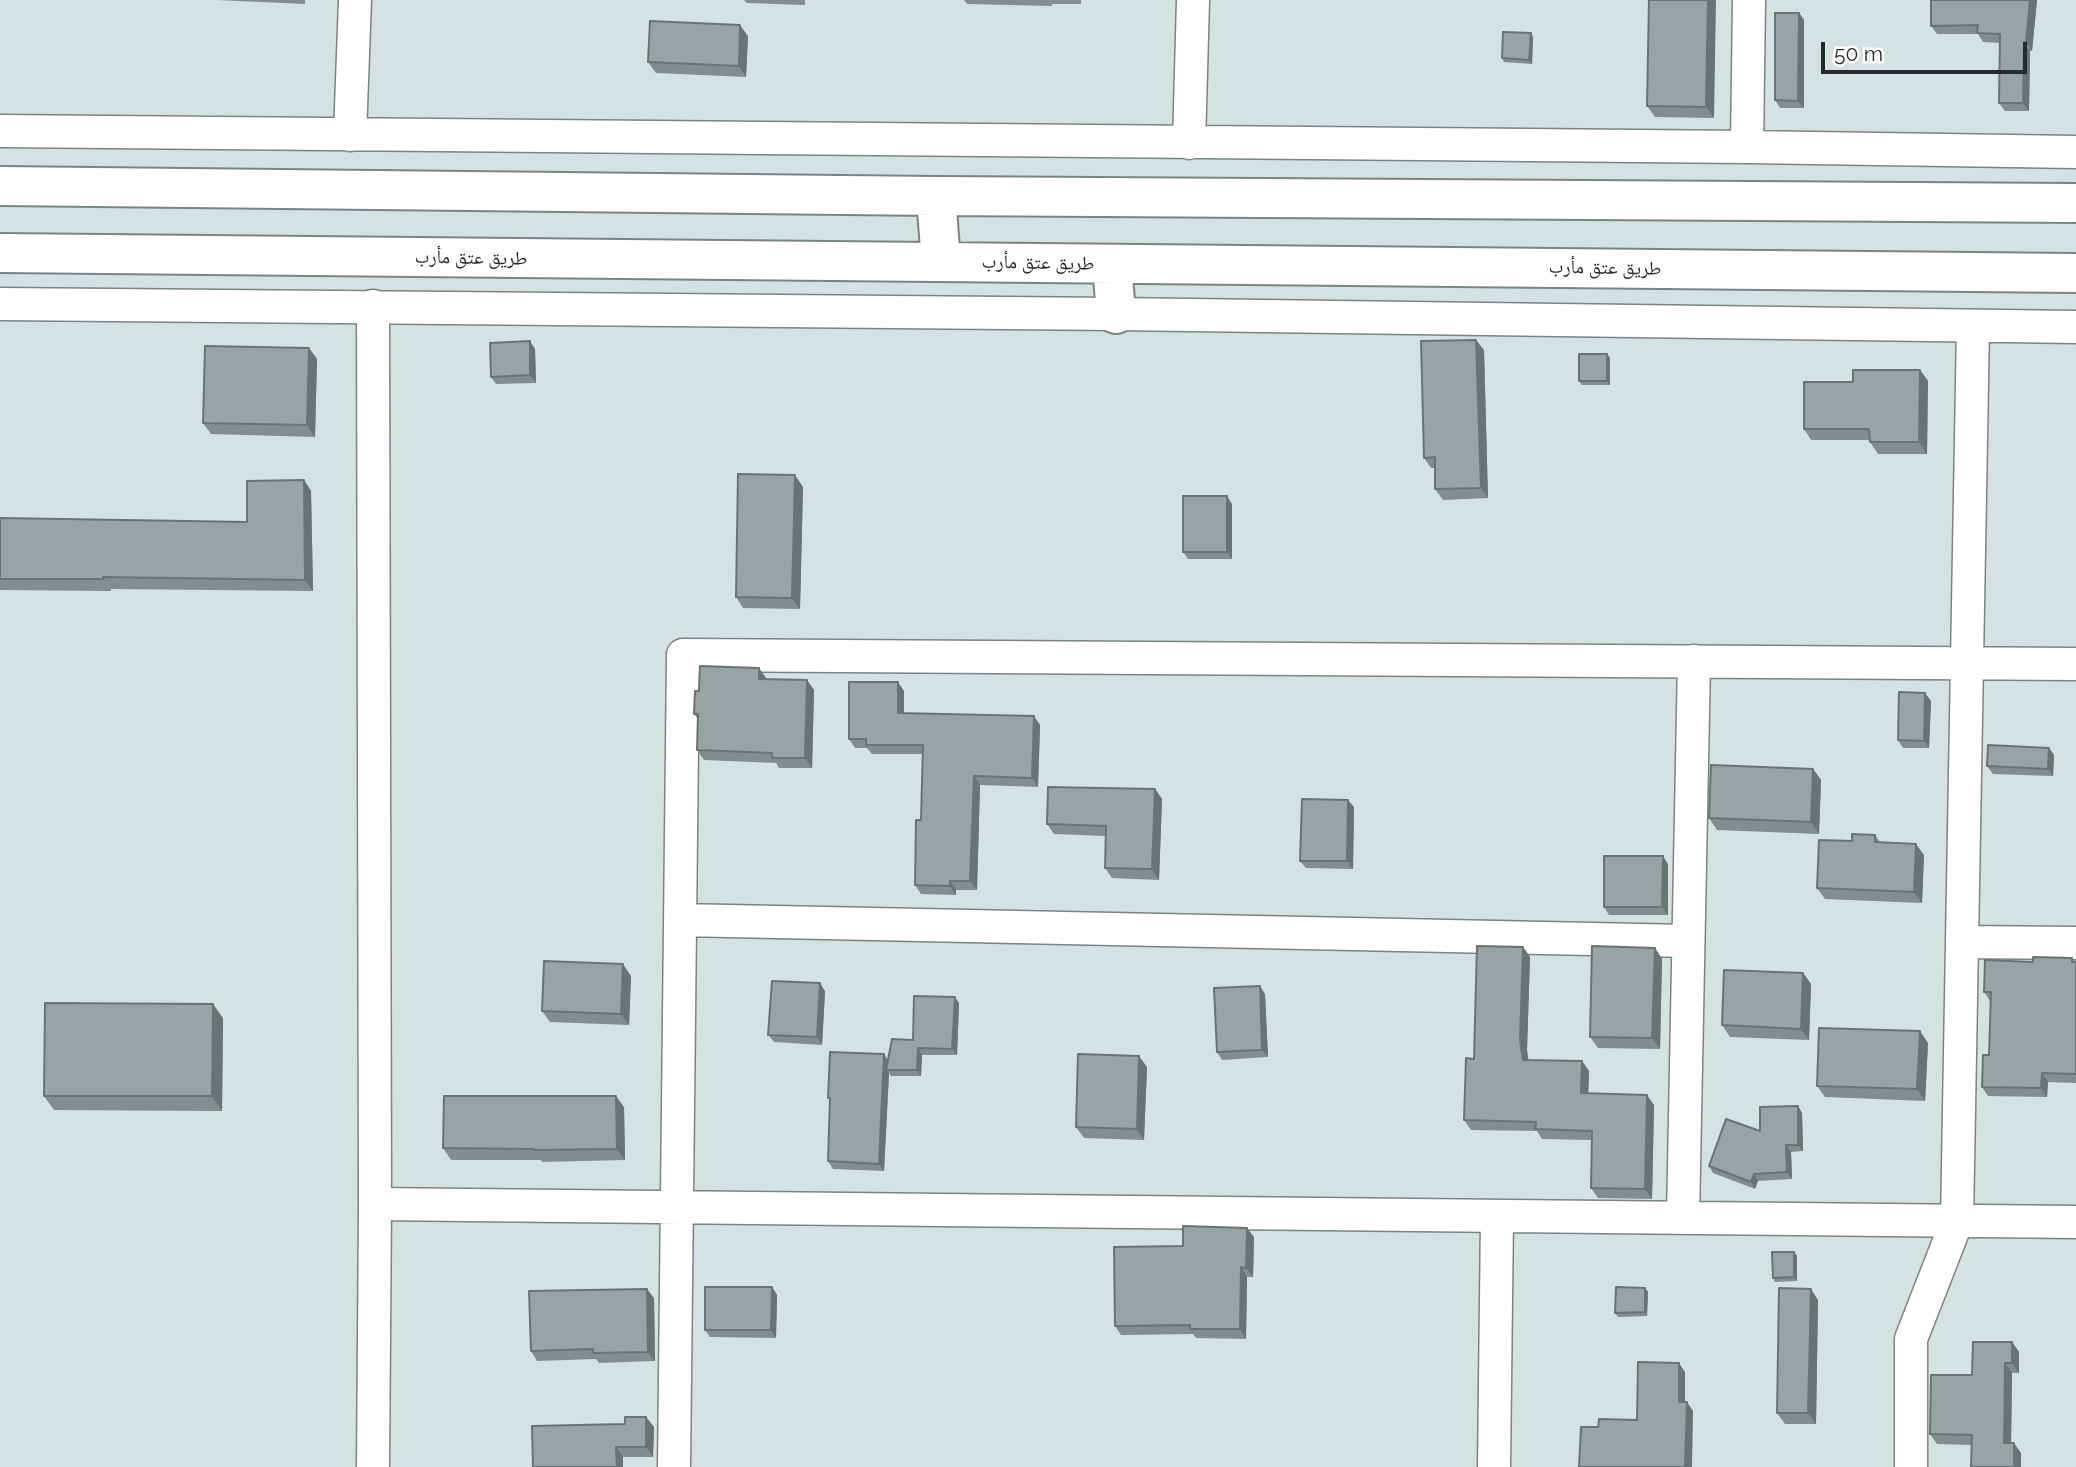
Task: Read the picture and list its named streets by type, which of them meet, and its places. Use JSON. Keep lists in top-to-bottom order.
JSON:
{
  "streets": {
    "main road": ["طريق عتق مأرب"]
  },
  "scale_bar": "50 m"
}
